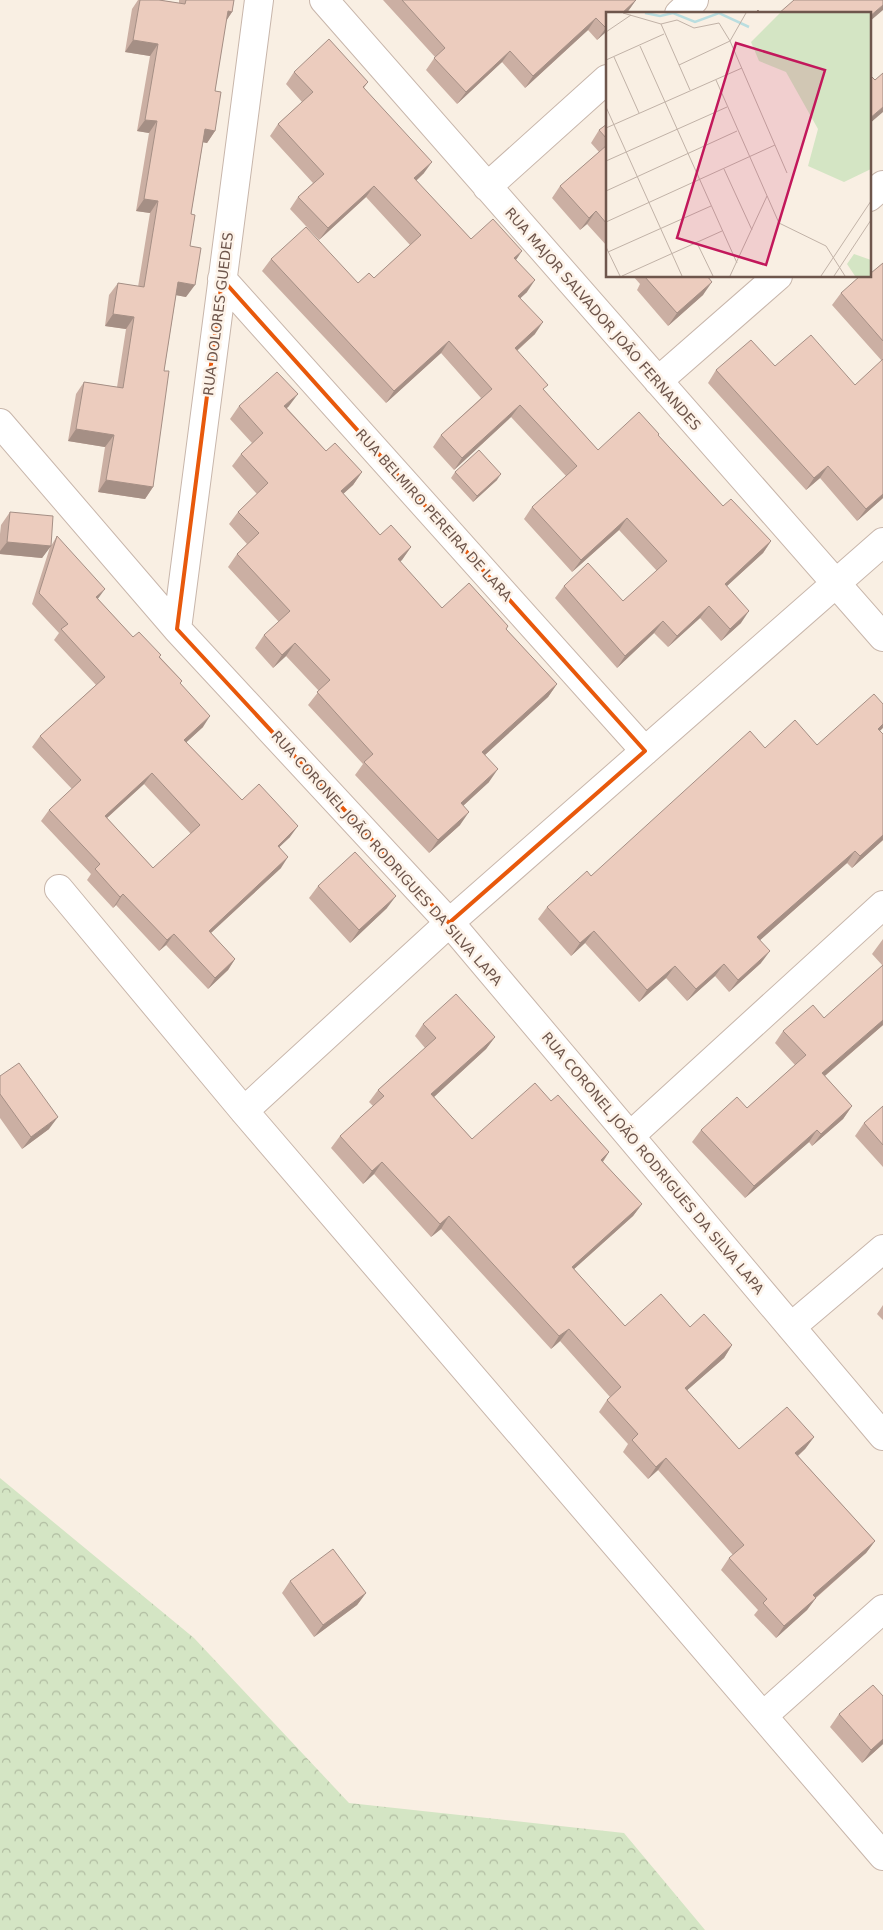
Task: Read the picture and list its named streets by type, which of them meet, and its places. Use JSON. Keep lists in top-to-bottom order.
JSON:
{
  "streets": {
    "street": [
      "RUA DOLORES GUEDES",
      "RUA MAJOR SALVADOR JOÃO FERNANDES",
      "RUA BELMIRO PEREIRA DE LARA",
      "RUA CORONEL JOÃO RODRIGUES DA SILVA LAPA"
    ]
  },
  "crossings": [
    ["RUA DOLORES GUEDES", "RUA BELMIRO PEREIRA DE LARA"],
    ["RUA DOLORES GUEDES", "RUA CORONEL JOÃO RODRIGUES DA SILVA LAPA"]
  ]
}
